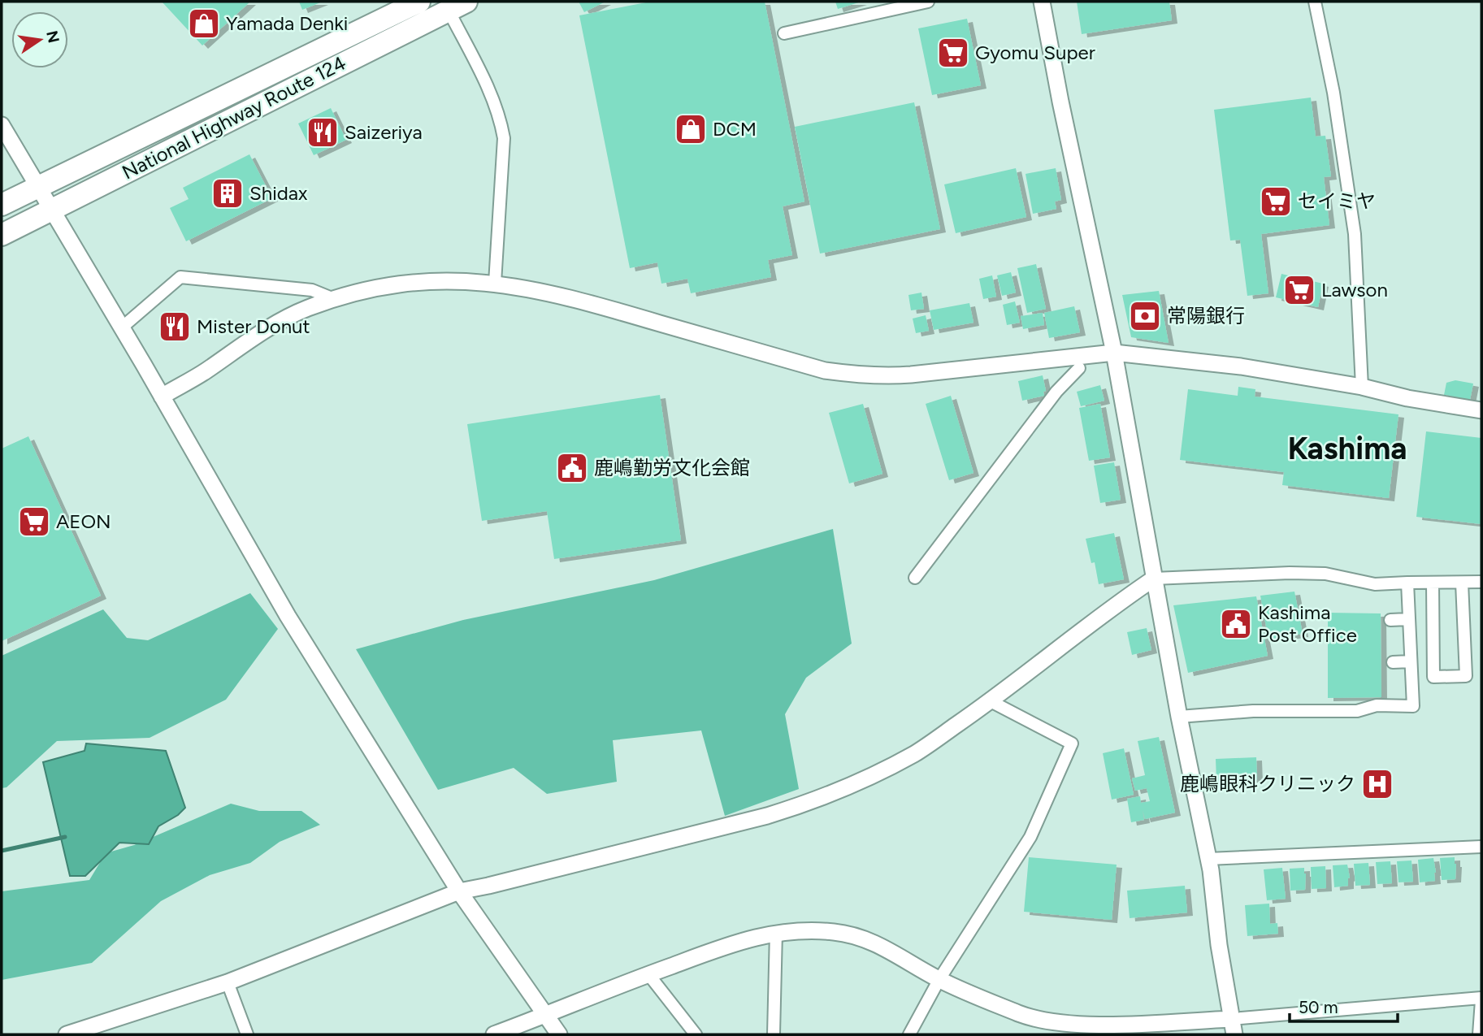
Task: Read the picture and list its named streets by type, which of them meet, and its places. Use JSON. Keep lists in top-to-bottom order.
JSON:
{
  "streets": {
    "highway": ["National Highway Route 124"]
  },
  "districts": ["Kashima"],
  "places": {
    "shop": ["Yamada Denki", "DCM"],
    "supermarket": [
      "Gyomu Super",
      "セイミヤ",
      "Lawson",
      "AEON"
    ],
    "restaurant": ["Saizeriya", "Mister Donut"],
    "building": ["Shidax"],
    "bank": ["常陽銀行"],
    "public building": ["鹿嶋勤労文化会館", "Kashima Post Office"],
    "hospital": ["鹿嶋眼科クリニック"]
  },
  "scale_bar": "50 m",
  "north": "right"
}
